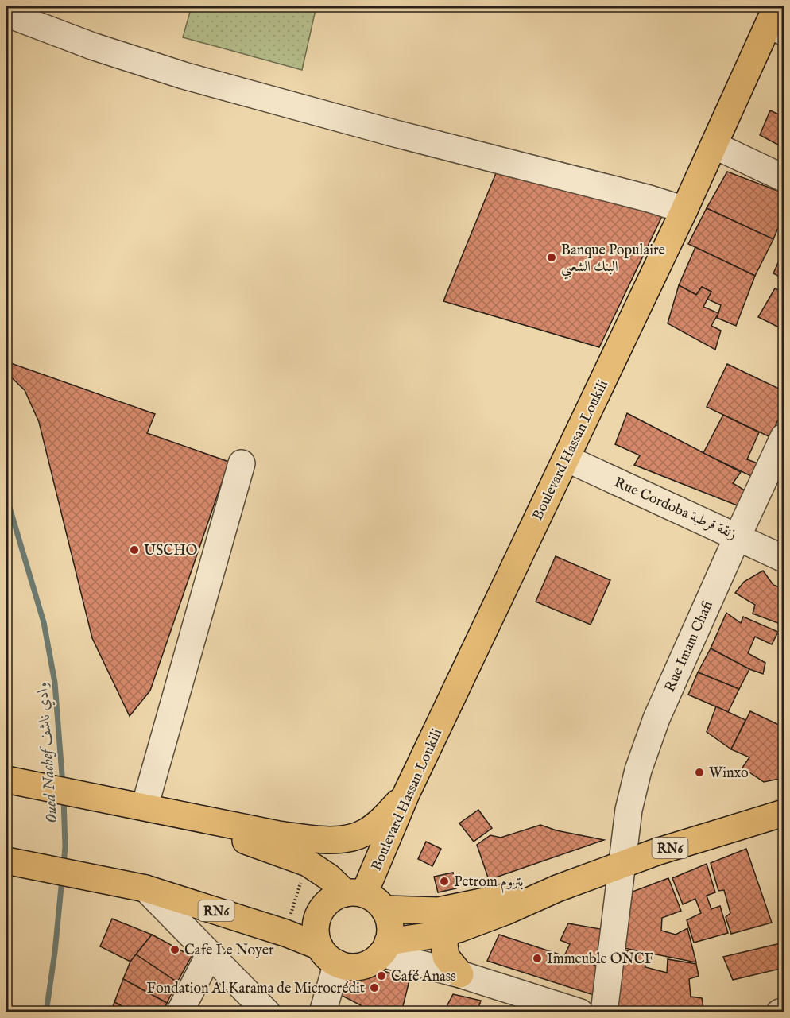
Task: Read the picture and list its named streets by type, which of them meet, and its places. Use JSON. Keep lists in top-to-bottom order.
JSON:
{
  "streets": {
    "main road": ["Boulevard Hassan Loukili", "RN6"],
    "street": ["Rue Cordoba زنقة قرطبة", "Rue Imam Chafi"]
  },
  "crossings": [
    ["Boulevard Hassan Loukili", "Rue Cordoba زنقة قرطبة"],
    ["Boulevard Hassan Loukili", "RN6"],
    ["Rue Cordoba زنقة قرطبة", "Rue Imam Chafi"],
    ["Rue Imam Chafi", "RN6"]
  ],
  "water": ["Oued Nachef وادي ناشف"],
  "places": [
    "Banque Populaire البنك الشعبي",
    "USCHO",
    "Winxo",
    "Petrom بتروم",
    "Cafe Le Noyer",
    "Immeuble ONCF",
    "Café Anass",
    "Fondation Al Karama de Microcrédit"
  ]
}
